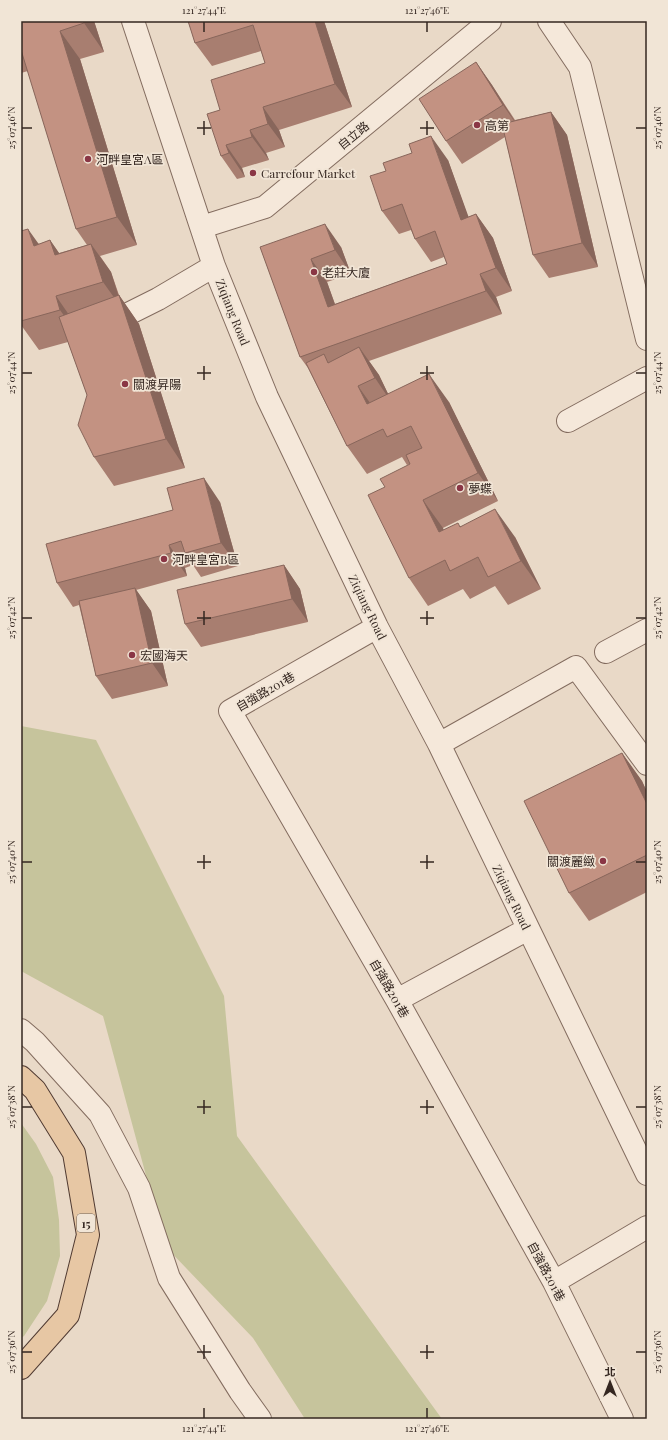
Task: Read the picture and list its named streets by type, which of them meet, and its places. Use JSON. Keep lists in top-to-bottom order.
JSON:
{
  "streets": {
    "main road": ["15"],
    "street": ["自立路", "Ziqiang Road", "自強路201巷"]
  },
  "crossings": [
    ["自立路", "Ziqiang Road"],
    ["Ziqiang Road", "自強路201巷"]
  ],
  "places": [
    "高第",
    "河畔皇宮A區",
    "Carrefour Market",
    "老莊大廈",
    "關渡昇陽",
    "夢蝶",
    "河畔皇宮B區",
    "宏國海天",
    "關渡麗緻"
  ],
  "north": "top",
  "coordinates": [
    "121°27'44\"E",
    "121°27'46\"E",
    "25°07'46\"N",
    "25°07'44\"N",
    "25°07'42\"N",
    "25°07'40\"N",
    "25°07'38\"N",
    "25°07'36\"N"
  ]
}
